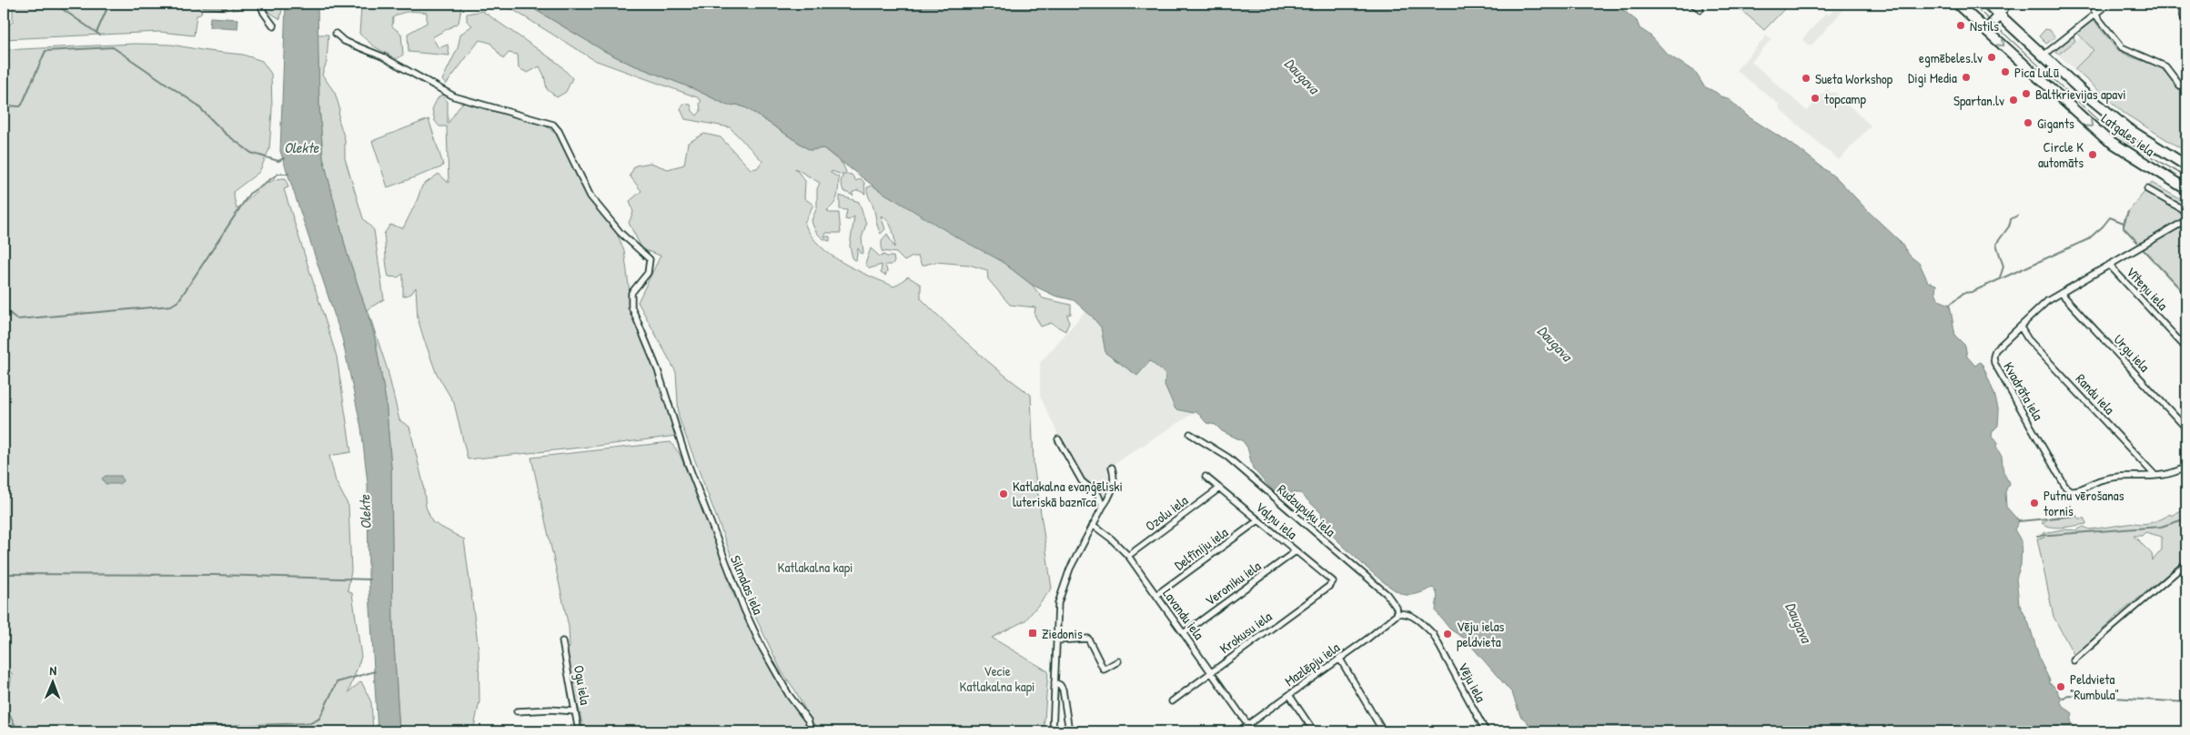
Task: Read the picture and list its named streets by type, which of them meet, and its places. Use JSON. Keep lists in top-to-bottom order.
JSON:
{
  "streets": {
    "highway": ["Latgales iela"],
    "street": [
      "Vīteņu iela",
      "Urgu iela",
      "Kvadrāta iela",
      "Randu iela",
      "Rudzupuķu iela",
      "Ozolu iela",
      "Vaļņu iela",
      "Delfīniju iela",
      "Veroniku iela",
      "Silmalas iela",
      "Lavandu iela",
      "Krokusu iela",
      "Mazlēpju iela",
      "Vēju iela",
      "Ogu iela"
    ]
  },
  "crossings": [
    ["Vīteņu iela", "Kvadrāta iela"],
    ["Urgu iela", "Kvadrāta iela"],
    ["Kvadrāta iela", "Randu iela"],
    ["Rudzupuķu iela", "Mazlēpju iela"],
    ["Rudzupuķu iela", "Vēju iela"],
    ["Ozolu iela", "Vaļņu iela"],
    ["Ozolu iela", "Lavandu iela"],
    ["Vaļņu iela", "Delfīniju iela"],
    ["Vaļņu iela", "Veroniku iela"],
    ["Vaļņu iela", "Krokusu iela"],
    ["Delfīniju iela", "Lavandu iela"],
    ["Veroniku iela", "Lavandu iela"],
    ["Lavandu iela", "Krokusu iela"],
    ["Lavandu iela", "Mazlēpju iela"],
    ["Mazlēpju iela", "Vēju iela"]
  ],
  "water": ["Daugava", "Olekte"],
  "parks": ["Katlakalna kapi", "Vecie Katlakalna kapi"],
  "places": {
    "other": [
      "Nstils",
      "egmēbeles.lv",
      "Pica LuLū",
      "Digi Media",
      "Sueta Workshop",
      "Baltkrievijas apavi",
      "topcamp",
      "Spartan.lv",
      "Gigants",
      "Circle K automāts",
      "Katlakalna evaņģēliski luteriskā baznīca",
      "Putnu vērošanas tornis",
      "Vēju ielas peldvieta",
      "Peldvieta \"Rumbula\""
    ],
    "transit": ["Ziedonis"]
  },
  "north": "top"
}
